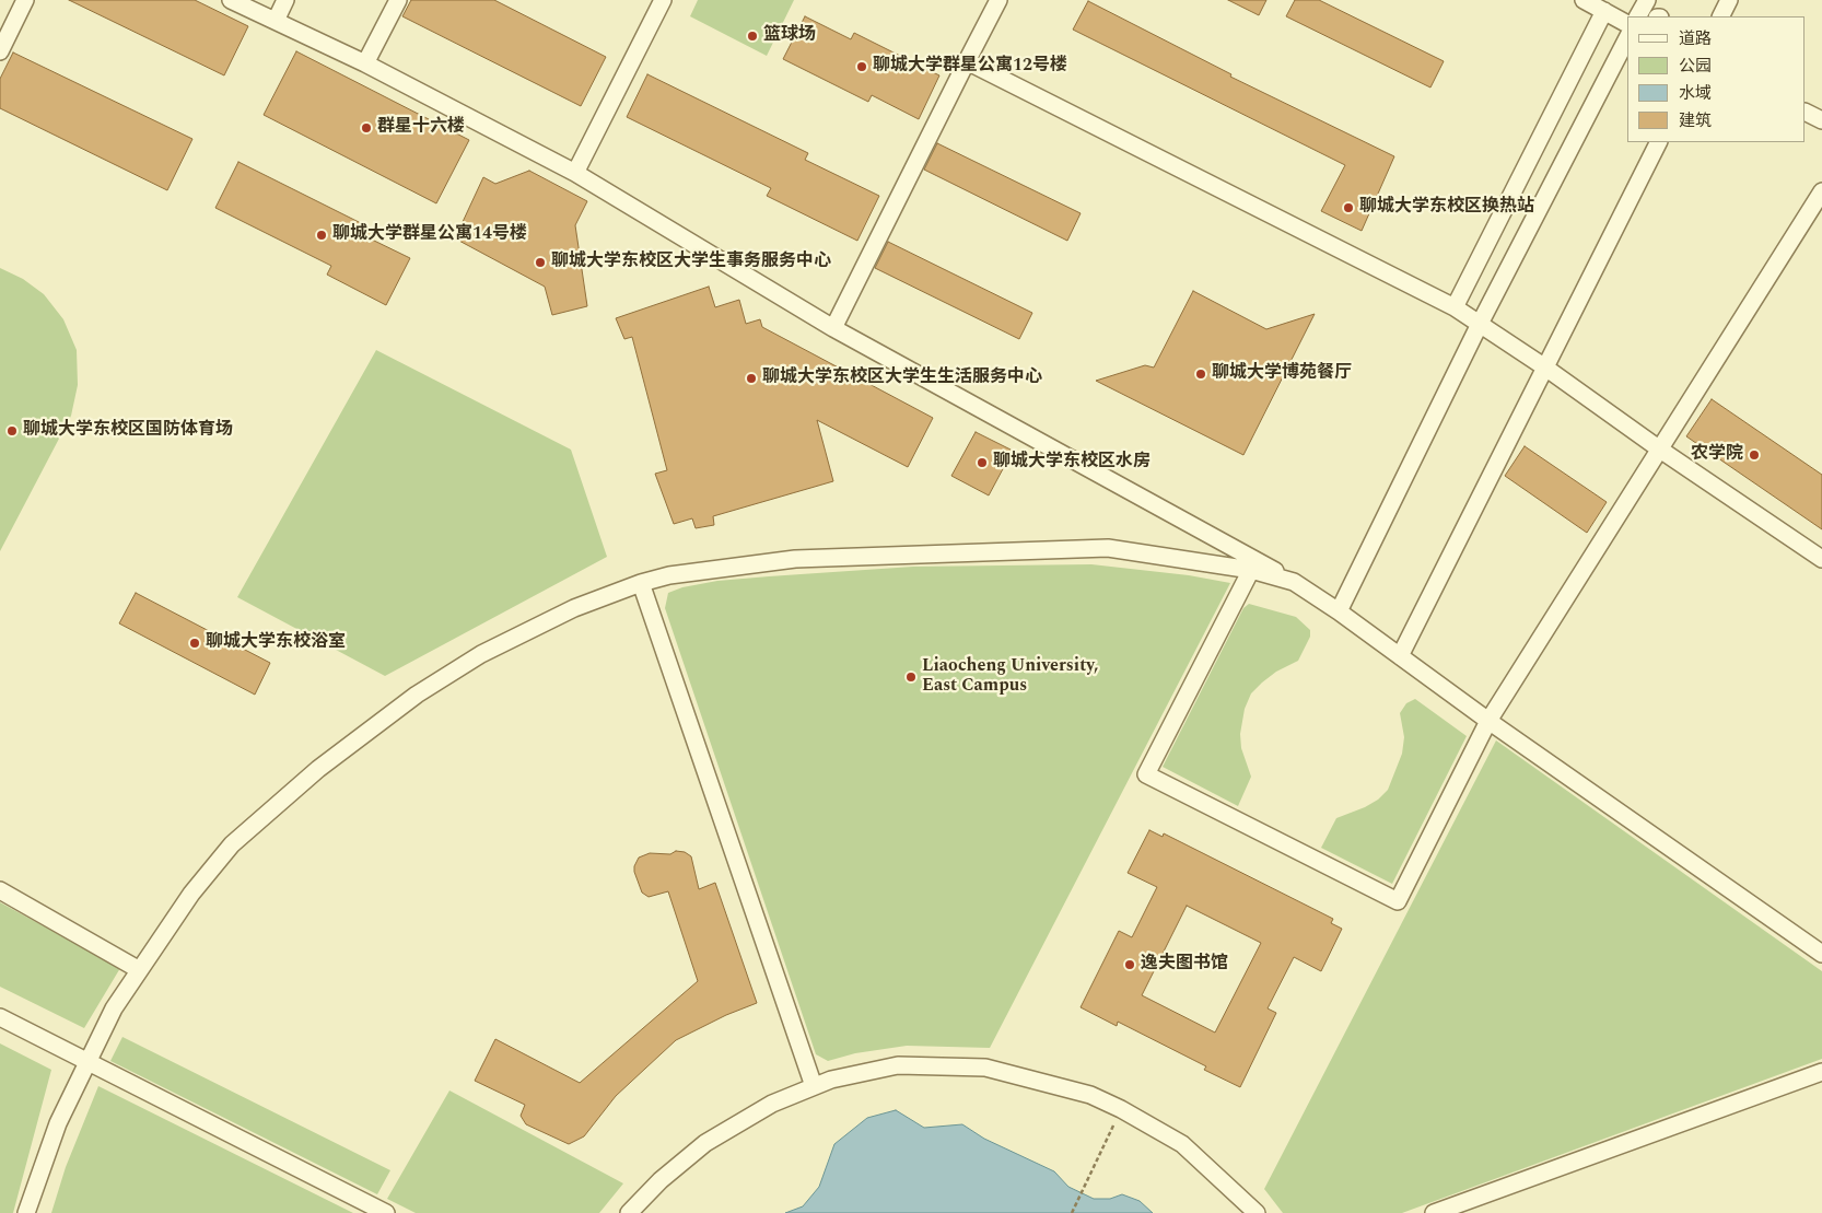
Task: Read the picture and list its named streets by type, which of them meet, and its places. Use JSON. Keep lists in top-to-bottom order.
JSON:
{
  "places": [
    "篮球场",
    "聊城大学群星公寓12号楼",
    "群星十六楼",
    "聊城大学东校区换热站",
    "聊城大学群星公寓14号楼",
    "聊城大学东校区大学生事务服务中心",
    "聊城大学博苑餐厅",
    "聊城大学东校区大学生生活服务中心",
    "聊城大学东校区国防体育场",
    "农学院",
    "聊城大学东校区水房",
    "聊城大学东校浴室",
    "Liaocheng University, East Campus",
    "逸夫图书馆"
  ],
  "legend": [
    "道路",
    "公园",
    "水域",
    "建筑"
  ]
}
